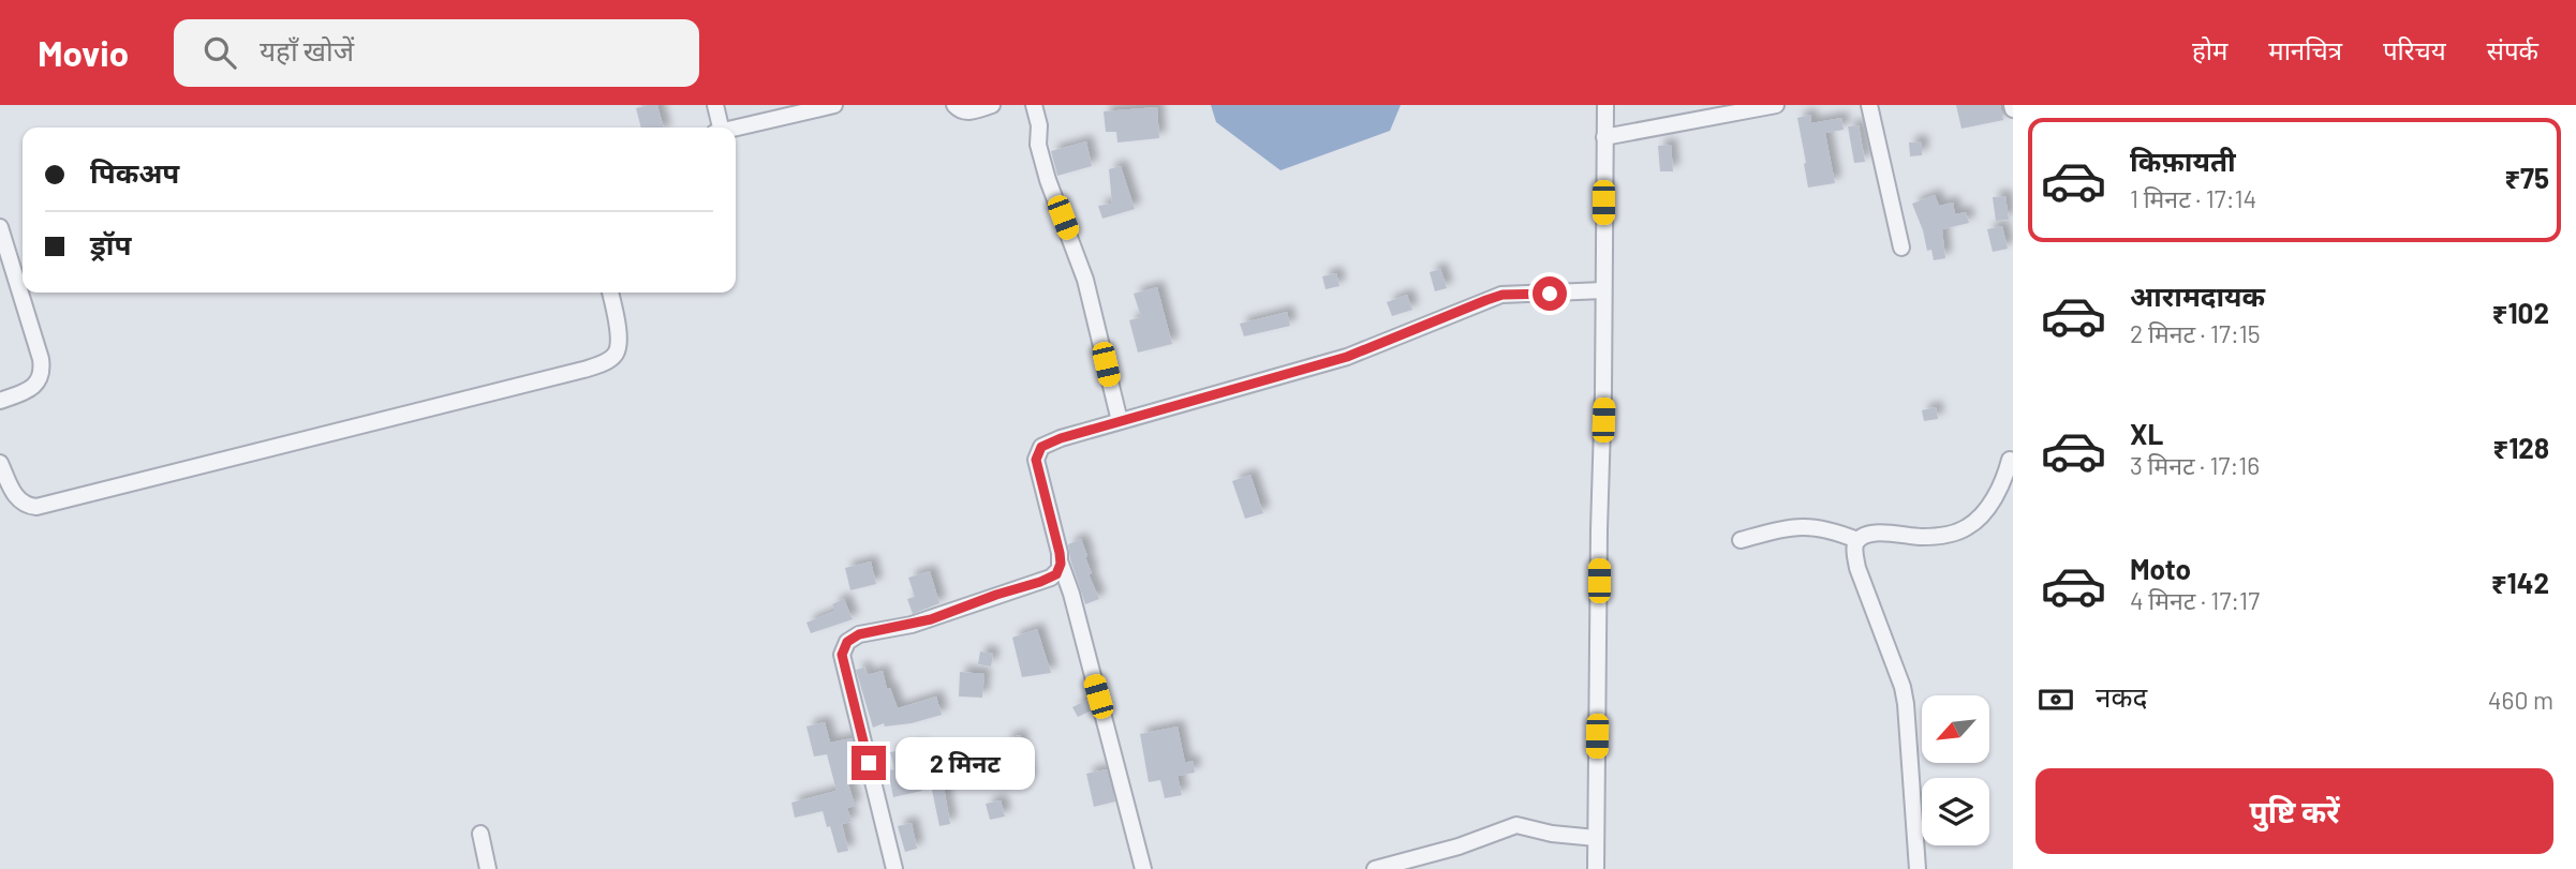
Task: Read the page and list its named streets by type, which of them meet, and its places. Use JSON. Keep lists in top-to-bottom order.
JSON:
{
  "north": "bottom left",
  "page": {
    "header": "Movio",
    "search": "यहाँ खोजें",
    "nav": [
      "होम",
      "मानचित्र",
      "परिचय",
      "संपर्क"
    ],
    "list": [
      {
        "name": "किफ़ायती",
        "note": "1 मिनट · 17:14",
        "value": "₹75"
      },
      {
        "name": "आरामदायक",
        "note": "2 मिनट · 17:15",
        "value": "₹102"
      },
      {
        "name": "XL",
        "note": "3 मिनट · 17:16",
        "value": "₹128"
      },
      {
        "name": "Moto",
        "note": "4 मिनट · 17:17",
        "value": "₹142"
      }
    ],
    "banner": ["पिकअप", "ड्रॉप"],
    "pay": ["नकद", "460 m"],
    "bubble": "2 मिनट",
    "buttons": "पुष्टि करें"
  }
}
